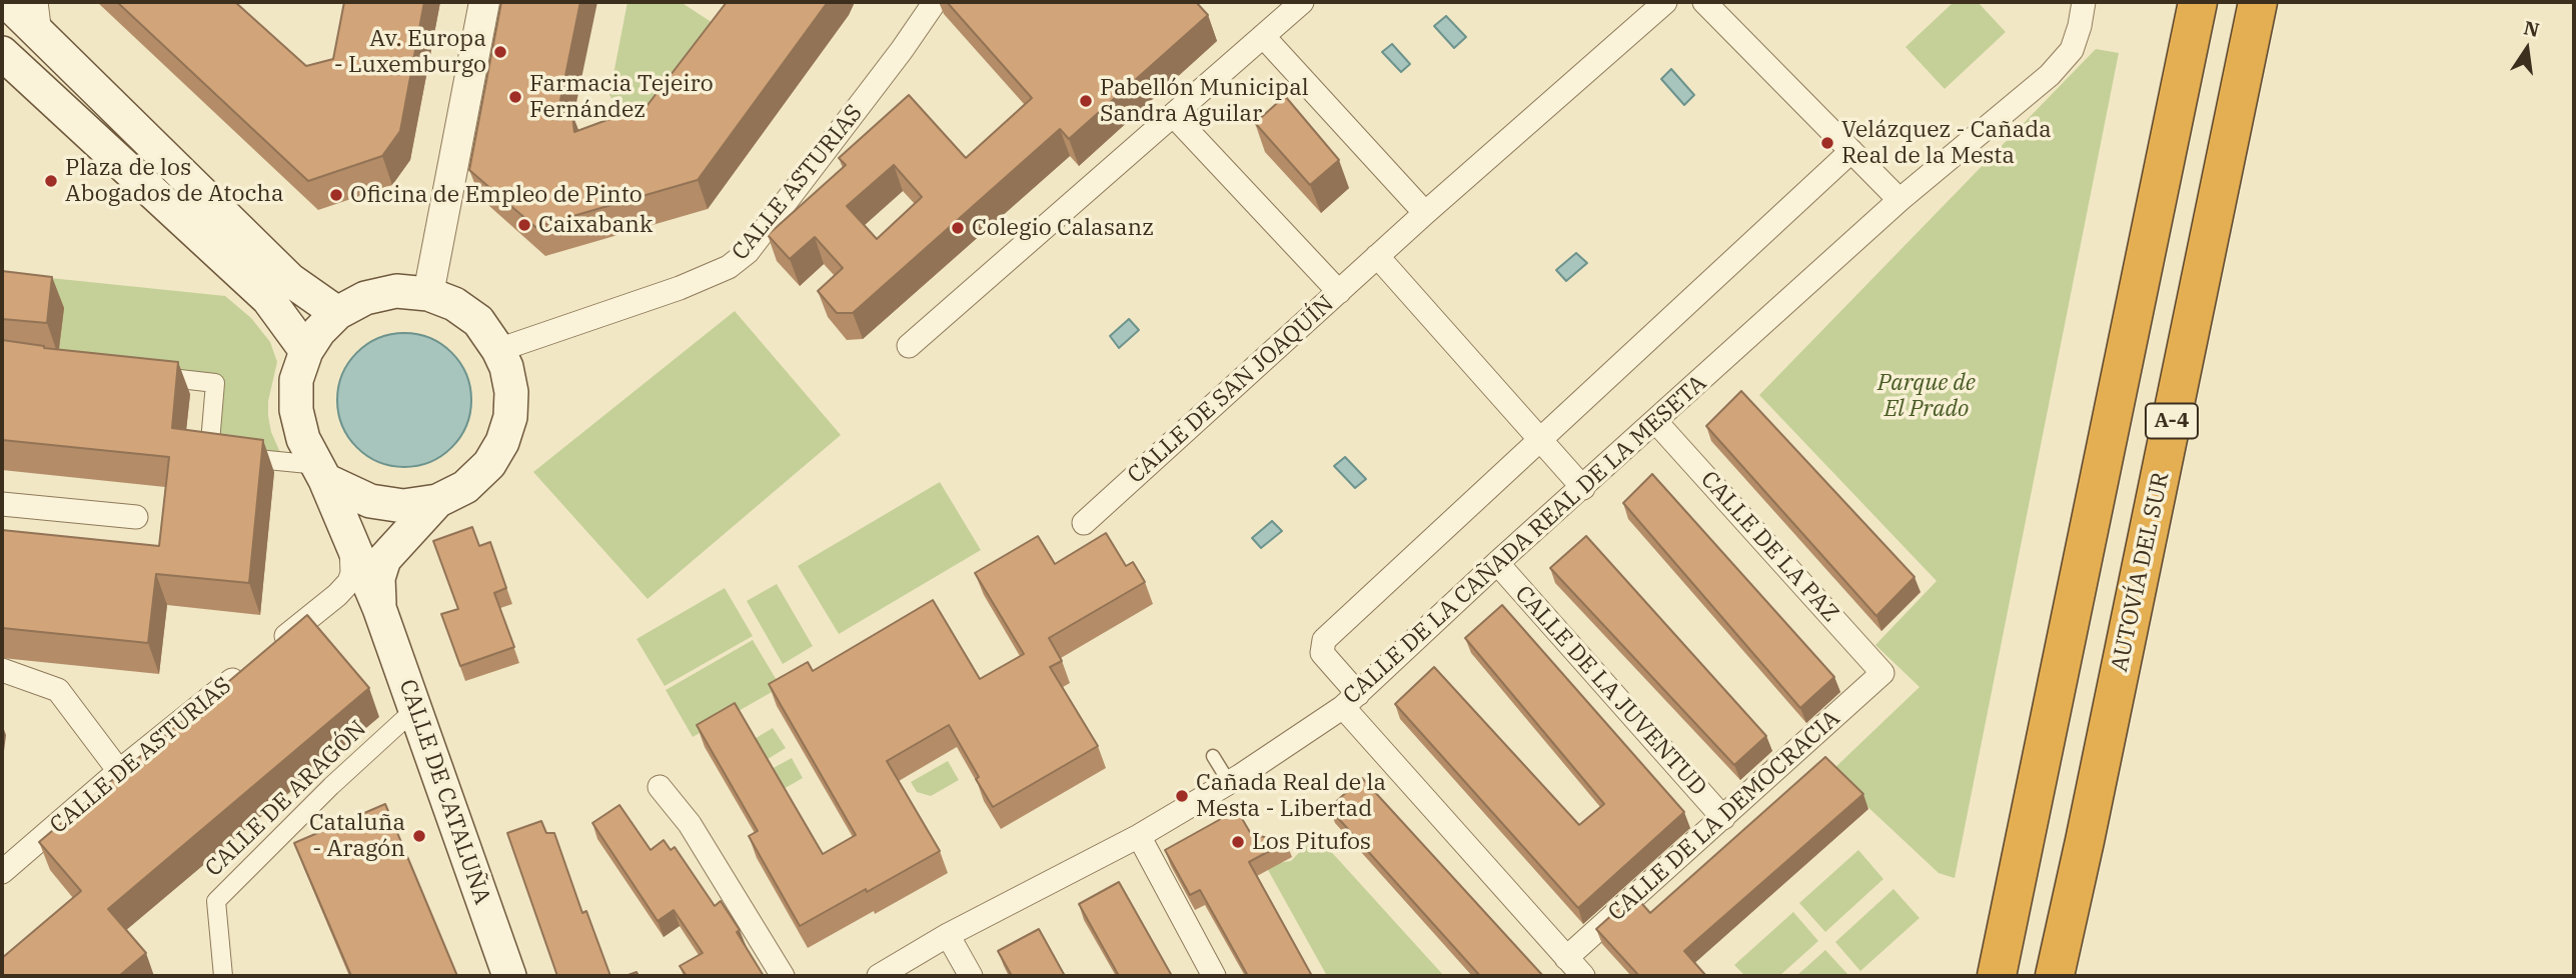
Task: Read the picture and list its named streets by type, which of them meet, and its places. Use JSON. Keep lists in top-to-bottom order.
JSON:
{
  "streets": {
    "highway": ["A-4", "AUTOVÍA DEL SUR"],
    "main road": ["CALLE DE CATALUÑA"],
    "street": [
      "CALLE ASTURIAS",
      "CALLE DE SAN JOAQUÍN",
      "CALLE DE LA CAÑADA REAL DE LA MESETA",
      "CALLE DE LA PAZ",
      "CALLE DE LA JUVENTUD",
      "CALLE DE ASTURIAS",
      "CALLE DE ARAGÓN",
      "CALLE DE LA DEMOCRACIA"
    ]
  },
  "crossings": [
    ["CALLE ASTURIAS", "CALLE DE CATALUÑA"],
    ["CALLE DE LA CAÑADA REAL DE LA MESETA", "CALLE DE LA PAZ"],
    ["CALLE DE LA CAÑADA REAL DE LA MESETA", "CALLE DE LA JUVENTUD"],
    ["CALLE DE LA PAZ", "CALLE DE LA DEMOCRACIA"],
    ["CALLE DE LA JUVENTUD", "CALLE DE LA DEMOCRACIA"],
    ["CALLE DE CATALUÑA", "CALLE DE ARAGÓN"]
  ],
  "parks": ["Parque de El Prado"],
  "places": [
    "Av. Europa - Luxemburgo",
    "Farmacia Tejeiro Fernández",
    "Pabellón Municipal Sandra Aguilar",
    "Velázquez - Cañada Real de la Mesta",
    "Plaza de los Abogados de Atocha",
    "Oficina de Empleo de Pinto",
    "Caixabank",
    "Colegio Calasanz",
    "Cañada Real de la Mesta - Libertad",
    "Cataluña - Aragón",
    "Los Pitufos"
  ],
  "north": "top"
}
